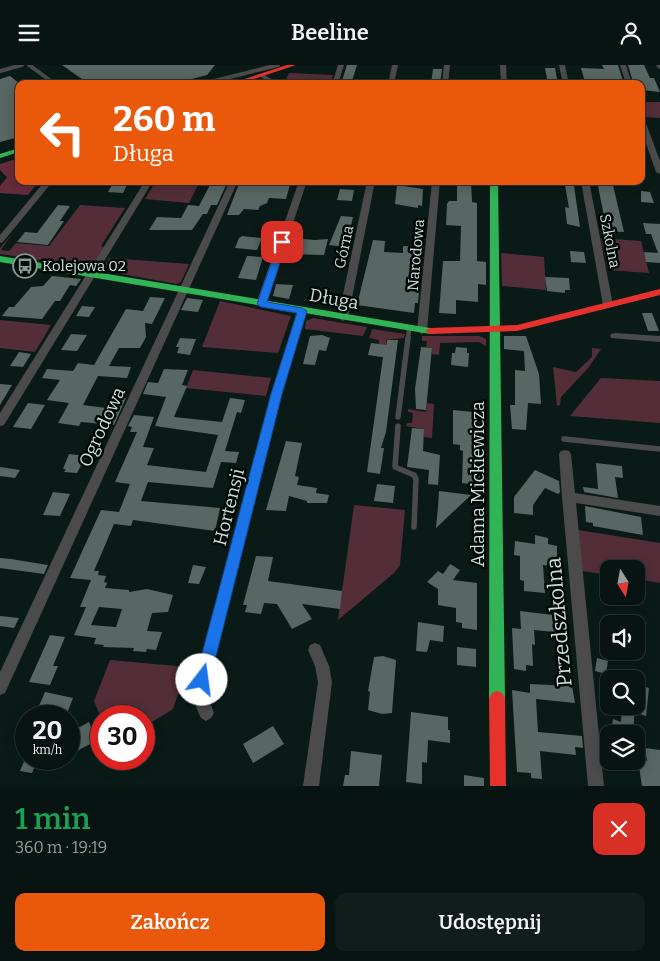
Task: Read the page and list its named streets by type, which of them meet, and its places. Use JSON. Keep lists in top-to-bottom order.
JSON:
{
  "streets": {
    "street": [
      "Szkolna",
      "Górna",
      "Narodowa",
      "Długa",
      "Ogrodowa",
      "Adama Mickiewicza",
      "Hortensji",
      "Przedszkolna"
    ]
  },
  "crossings": [
    ["Szkolna", "Długa"],
    ["Górna", "Długa"],
    ["Narodowa", "Długa"],
    ["Długa", "Ogrodowa"],
    ["Długa", "Adama Mickiewicza"],
    ["Długa", "Hortensji"]
  ],
  "places": {
    "bus stop": ["Kolejowa 02"]
  },
  "north": "bottom",
  "page": {
    "header": "Beeline",
    "turn": ["260 m", "Długa"],
    "speed": "20 km/h",
    "limit": "30",
    "heading": ["1 min", "360 m · 19:19"],
    "buttons": ["Zakończ", "Udostępnij"]
  }
}
